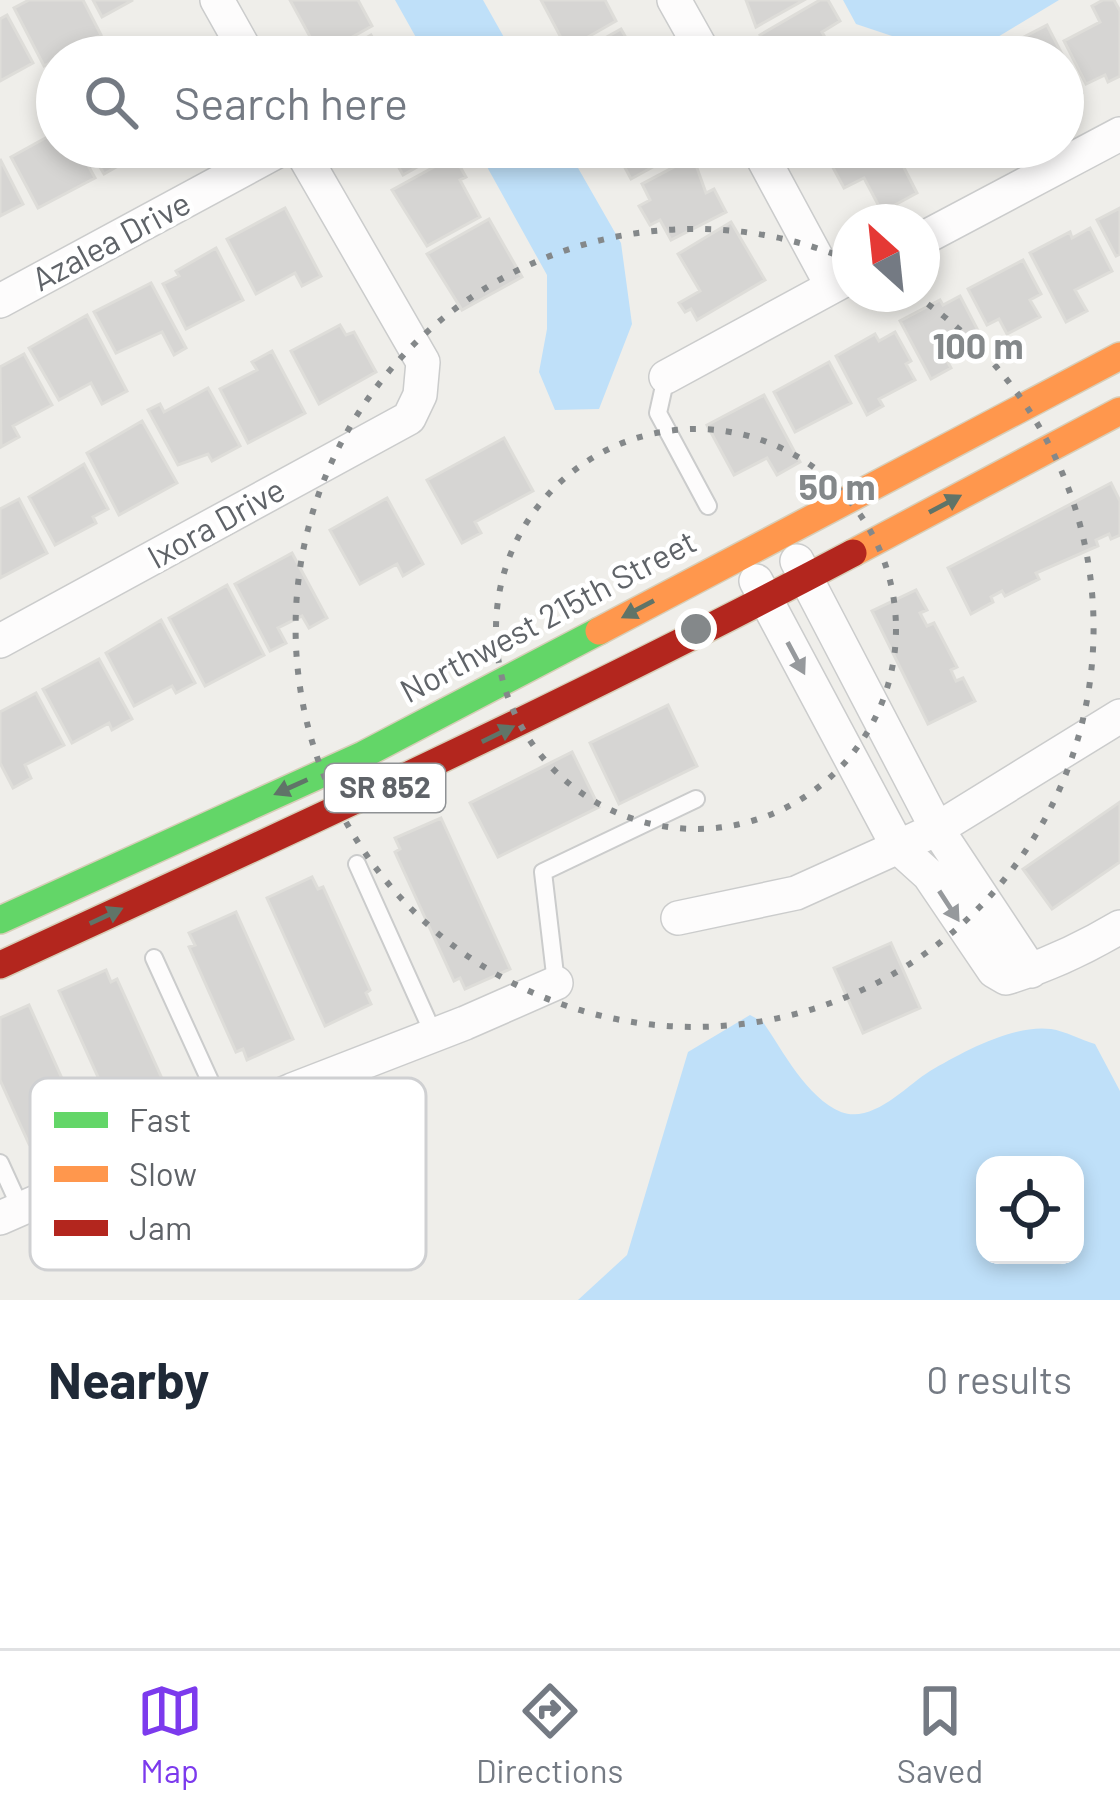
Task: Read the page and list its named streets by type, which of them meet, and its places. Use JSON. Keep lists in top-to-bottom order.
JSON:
{
  "streets": {
    "main road": ["Northwest 215th Street", "SR 852"],
    "street": ["Azalea Drive", "Ixora Drive"]
  },
  "legend": ["Fast", "Slow", "Jam"],
  "north": "top left",
  "page": {
    "search": "Search here",
    "heading": ["Nearby", "0 results"],
    "nav": ["Map", "Directions", "Saved"]
  },
  "rings": ["100 m", "50 m"]
}
